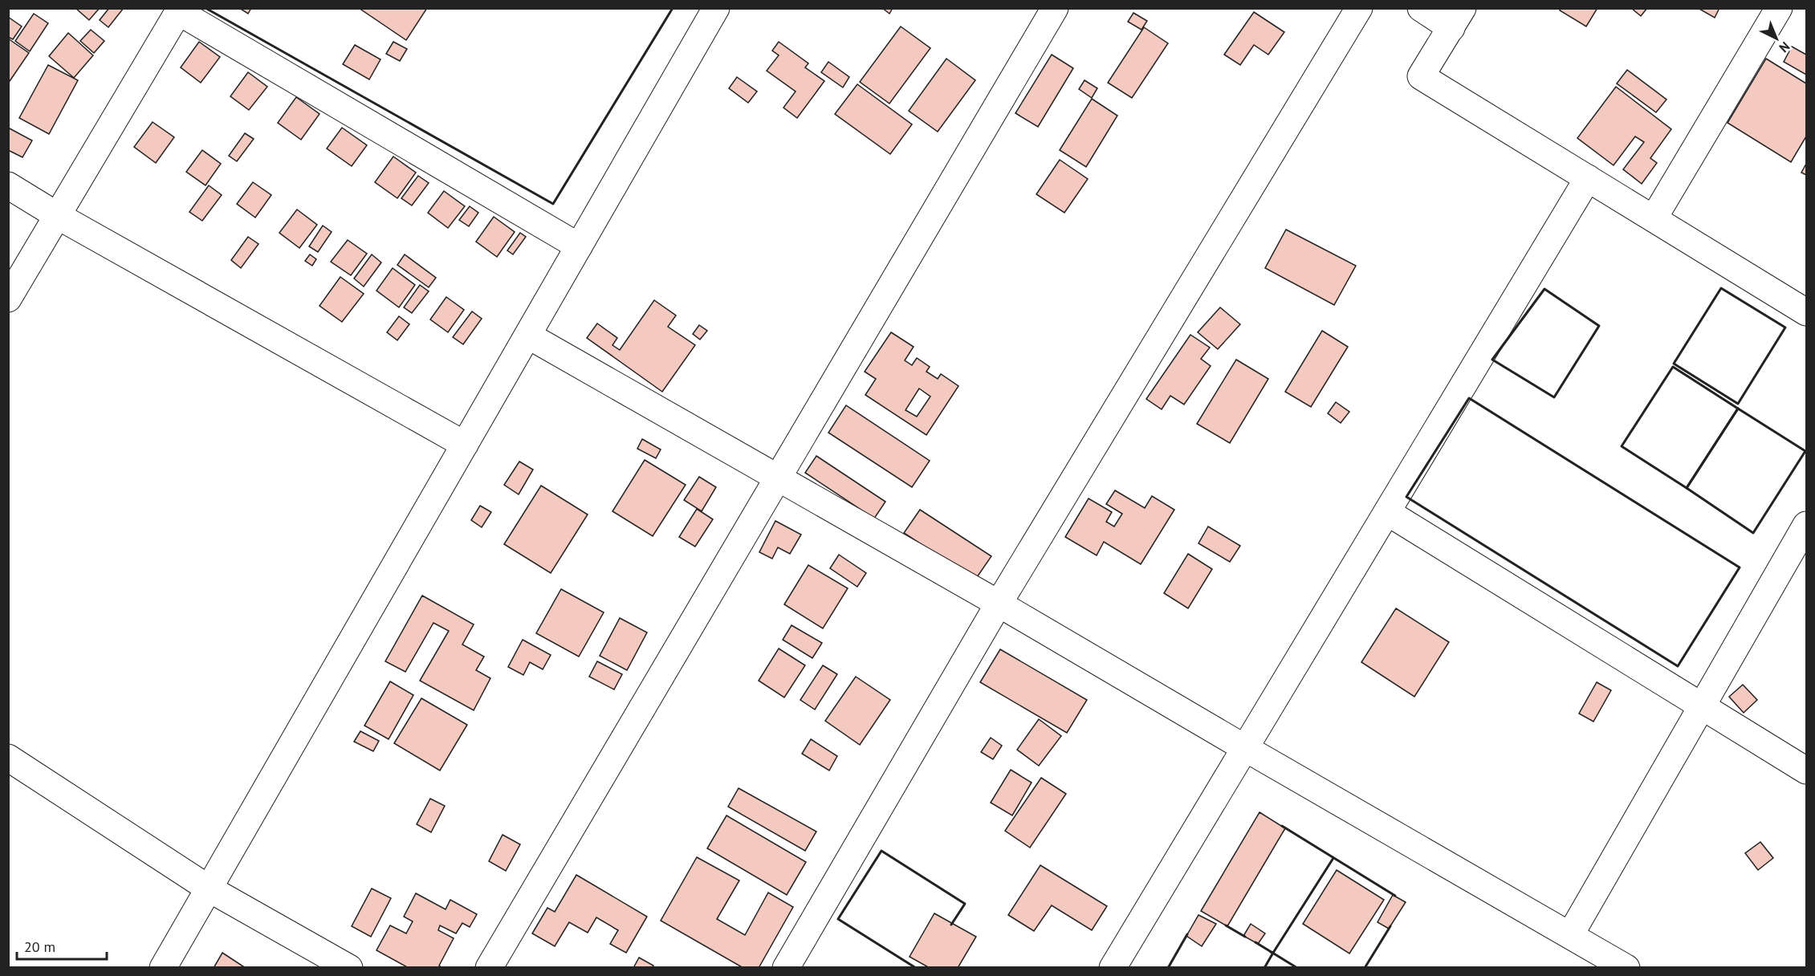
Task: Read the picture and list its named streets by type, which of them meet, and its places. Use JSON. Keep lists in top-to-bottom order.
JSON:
{
  "scale_bar": "20 m",
  "north": "bottom right"
}
